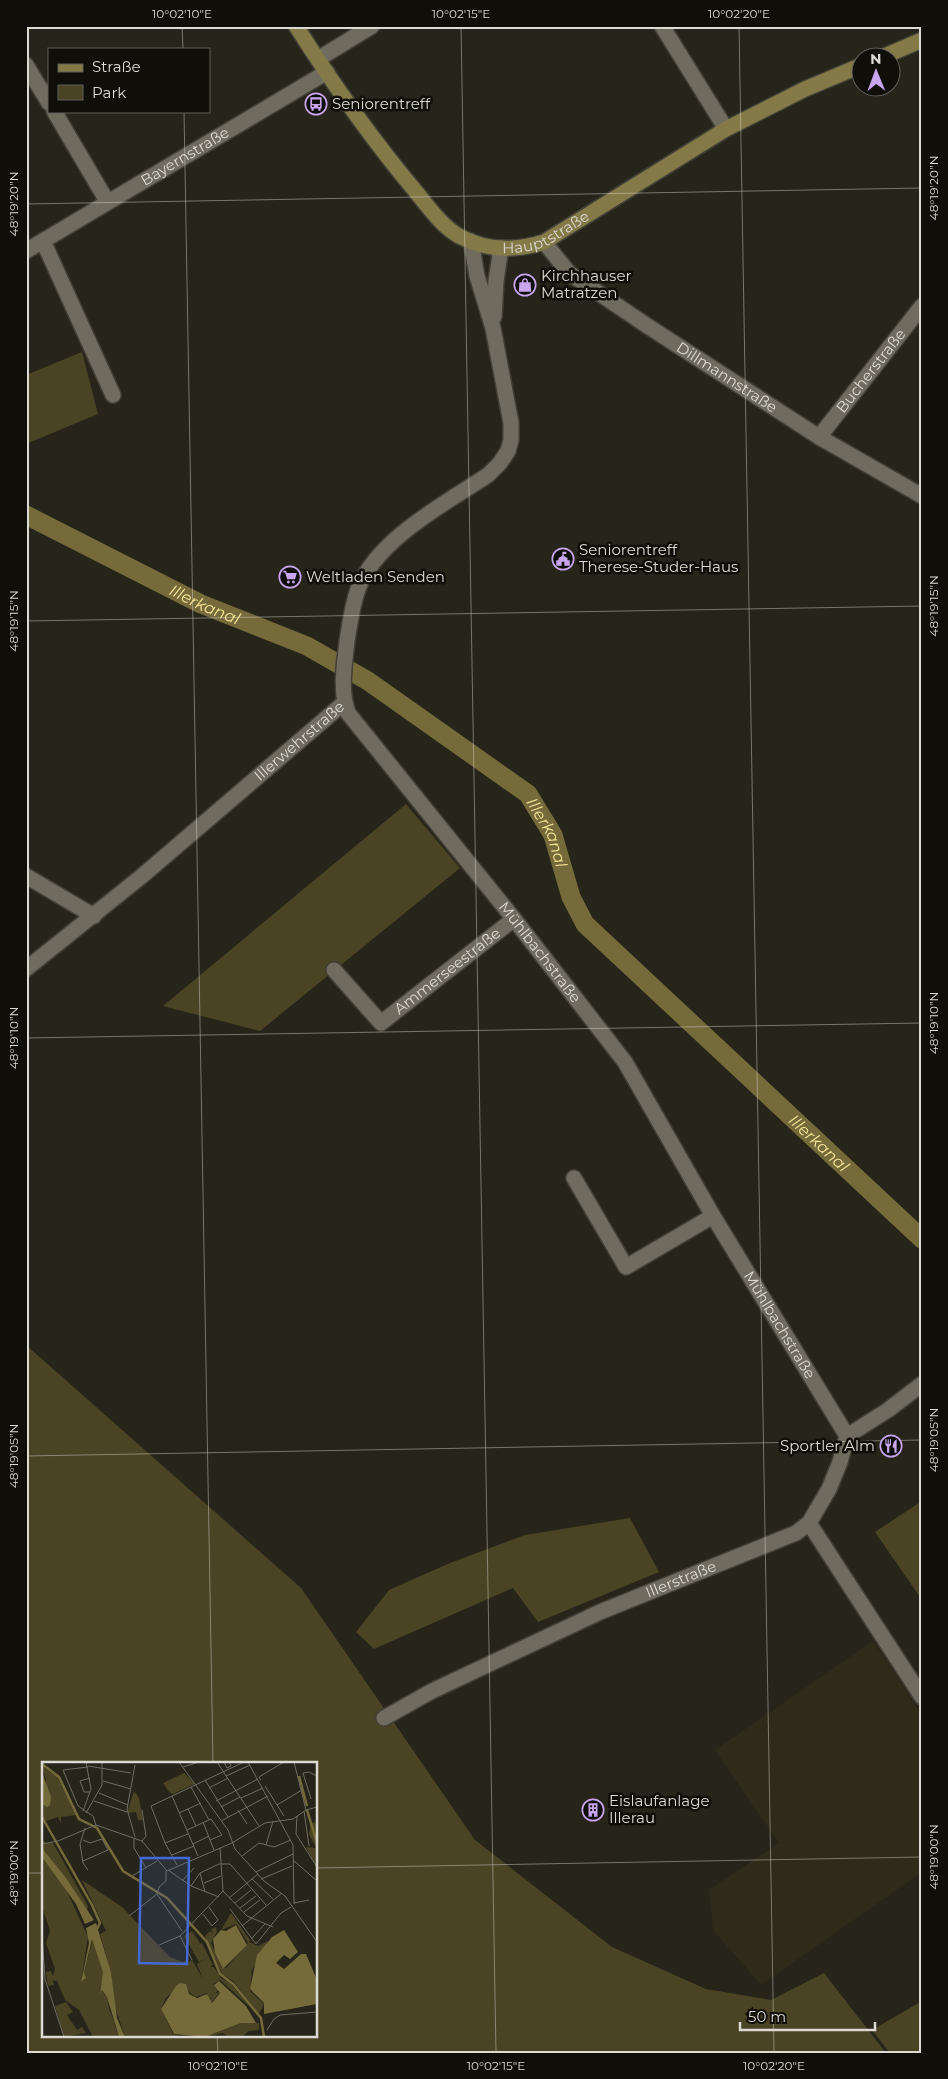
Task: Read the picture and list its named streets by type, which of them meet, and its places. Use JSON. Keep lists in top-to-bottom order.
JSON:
{
  "streets": {
    "main road": ["Hauptstraße"],
    "street": [
      "Bayernstraße",
      "Bucherstraße",
      "Dillmannstraße",
      "Illerwehrstraße",
      "Mühlbachstraße",
      "Ammerseestraße",
      "Illerstraße"
    ]
  },
  "crossings": [
    ["Bayernstraße", "Hauptstraße"],
    ["Hauptstraße", "Dillmannstraße"],
    ["Hauptstraße", "Illerwehrstraße"],
    ["Bucherstraße", "Dillmannstraße"],
    ["Illerwehrstraße", "Mühlbachstraße"],
    ["Mühlbachstraße", "Ammerseestraße"],
    ["Mühlbachstraße", "Illerstraße"]
  ],
  "water": ["Illerkanal"],
  "places": {
    "bus stop": ["Seniorentreff"],
    "shop": ["Kirchhauser Matratzen"],
    "public building": ["Seniorentreff Therese-Studer-Haus"],
    "supermarket": ["Weltladen Senden"],
    "restaurant": ["Sportler Alm"],
    "building": ["Eislaufanlage Illerau"]
  },
  "legend": ["Straße", "Park"],
  "scale_bar": "50 m",
  "north": "top",
  "coordinates": [
    "10°02'10\"E",
    "10°02'15\"E",
    "10°02'20\"E",
    "48°19'20\"N",
    "48°19'15\"N",
    "48°19'10\"N",
    "48°19'05\"N",
    "48°19'00\"N"
  ]
}
